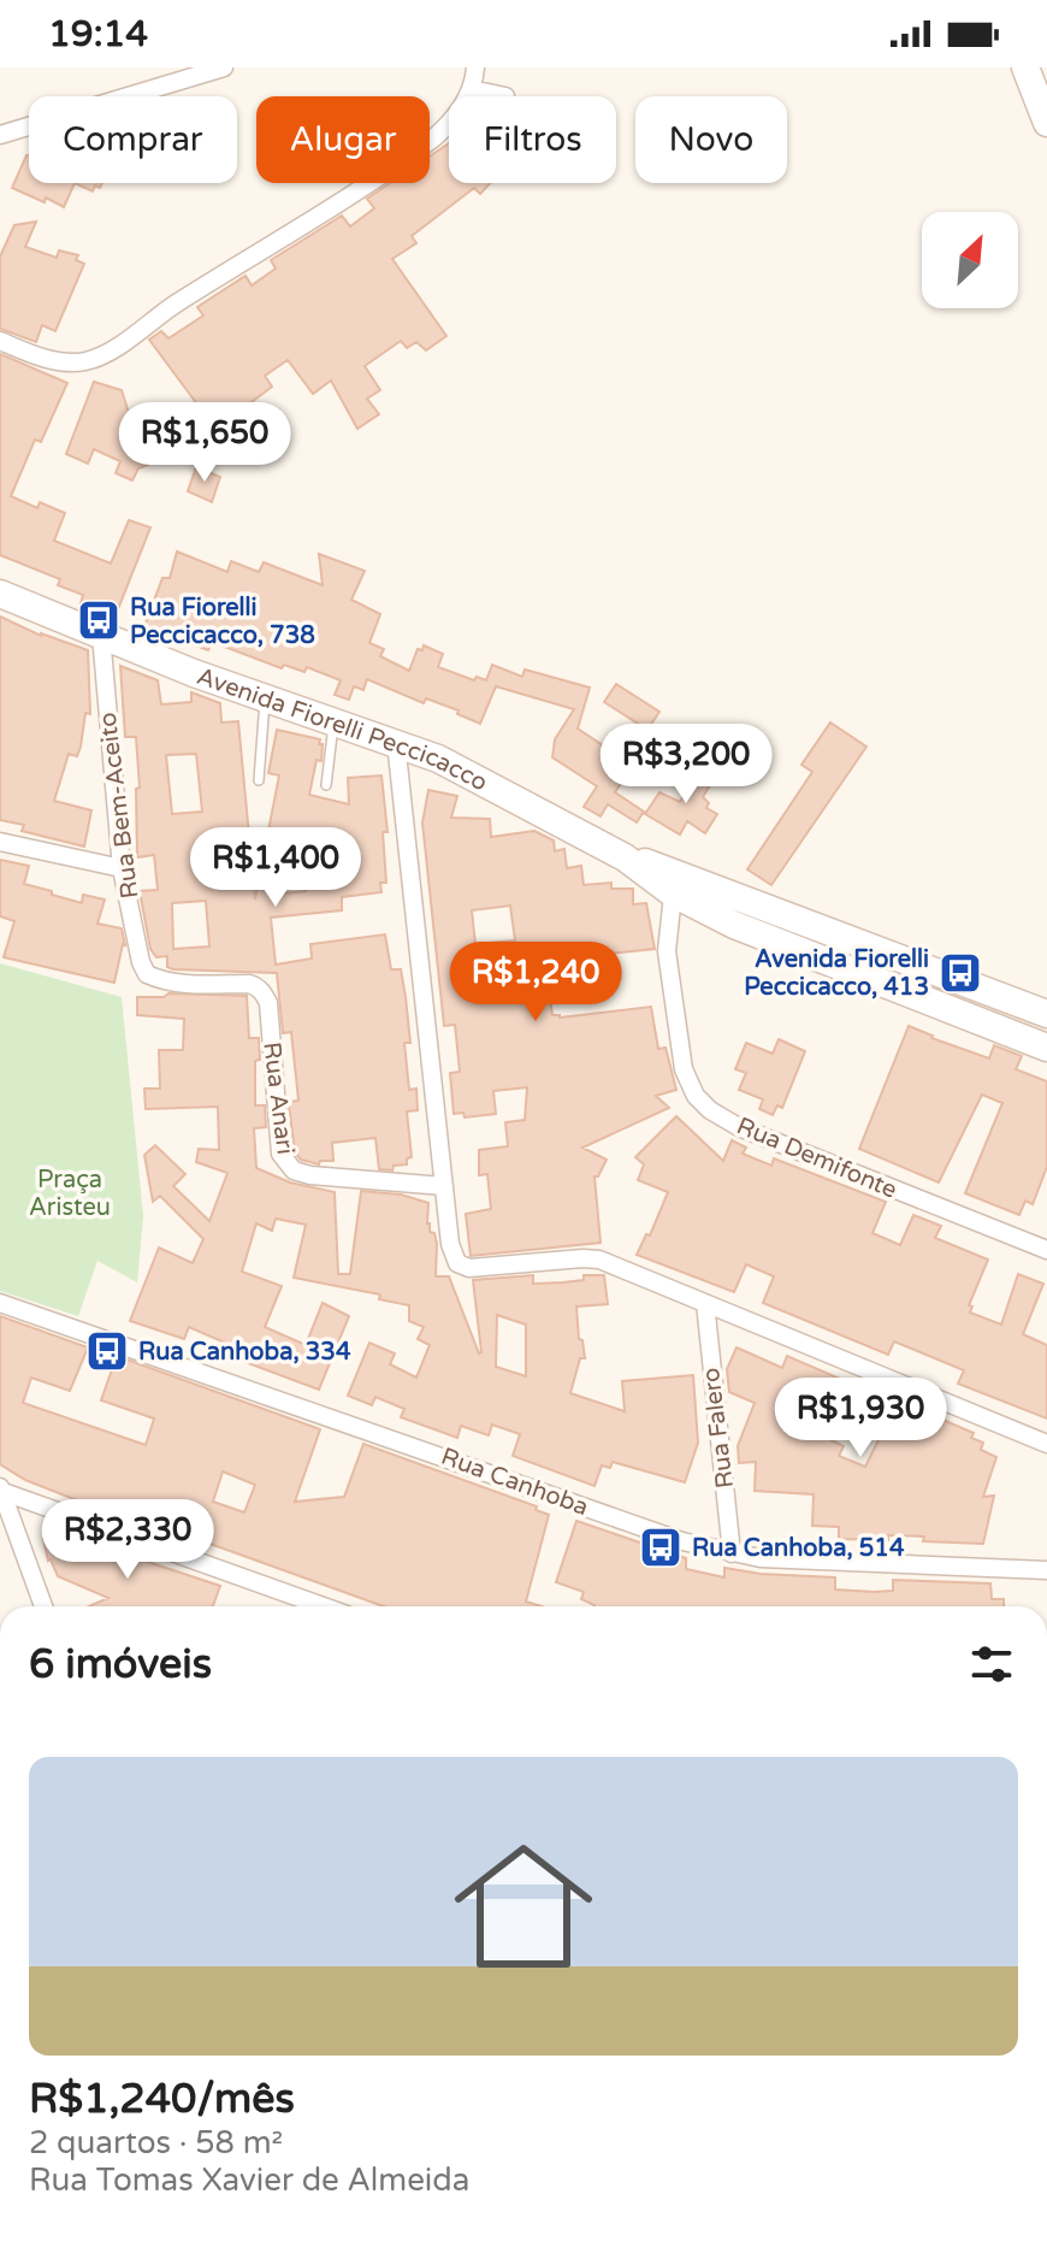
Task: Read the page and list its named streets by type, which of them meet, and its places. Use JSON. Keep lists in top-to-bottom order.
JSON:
{
  "streets": {
    "main road": ["Avenida Fiorelli Peccicacco"],
    "street": [
      "Rua Bem-Aceito",
      "Rua Anari",
      "Rua Demifonte",
      "Rua Falero",
      "Rua Canhoba"
    ]
  },
  "crossings": [
    ["Avenida Fiorelli Peccicacco", "Rua Bem-Aceito"],
    ["Avenida Fiorelli Peccicacco", "Rua Demifonte"],
    ["Rua Bem-Aceito", "Rua Anari"],
    ["Rua Falero", "Rua Canhoba"]
  ],
  "parks": ["Praça Aristeu"],
  "places": {
    "bus stop": [
      "Rua Fiorelli Peccicacco, 738",
      "Avenida Fiorelli Peccicacco, 413",
      "Rua Canhoba, 334",
      "Rua Canhoba, 514"
    ]
  },
  "north": "top right",
  "page": {
    "status": "19:14",
    "chip": [
      "Comprar",
      "Alugar",
      "Filtros",
      "Novo"
    ],
    "price": [
      "R$1,650",
      "R$3,200",
      "R$1,400",
      "R$1,240",
      "R$1,930",
      "R$2,330"
    ],
    "heading": "6 imóveis",
    "list": [
      {
        "name": "R$1,240/mês",
        "note": "2 quartos · 58 m² · Rua Tomas Xavier de Almeida"
      }
    ]
  }
}
